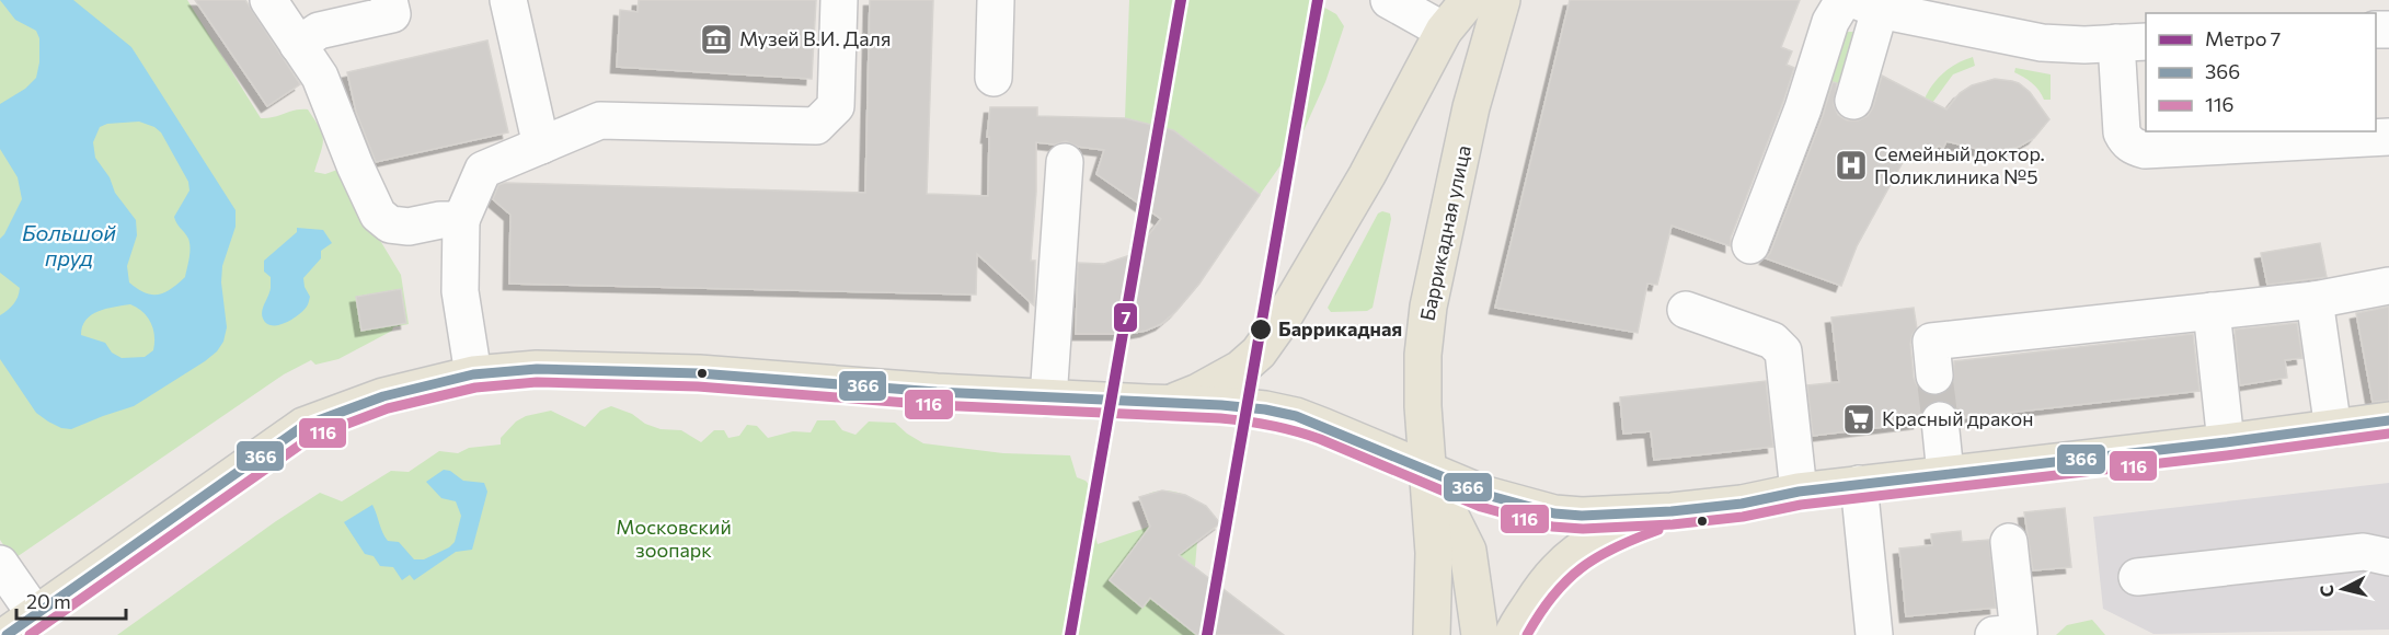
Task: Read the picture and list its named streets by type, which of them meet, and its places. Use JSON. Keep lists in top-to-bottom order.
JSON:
{
  "streets": {
    "main road": ["Баррикадная улица"]
  },
  "water": ["Большой пруд"],
  "parks": ["Московский зоопарк"],
  "places": {
    "museum": ["Музей В.И. Даля"],
    "hospital": ["Семейный доктор. Поликлиника №5"],
    "other": ["Баррикадная"],
    "supermarket": ["Красный дракон"]
  },
  "lines": ["metro line 7", "transit line 366", "transit line 116"],
  "legend": ["Метро 7", "366", "116"],
  "scale_bar": "20 m",
  "north": "left"
}
